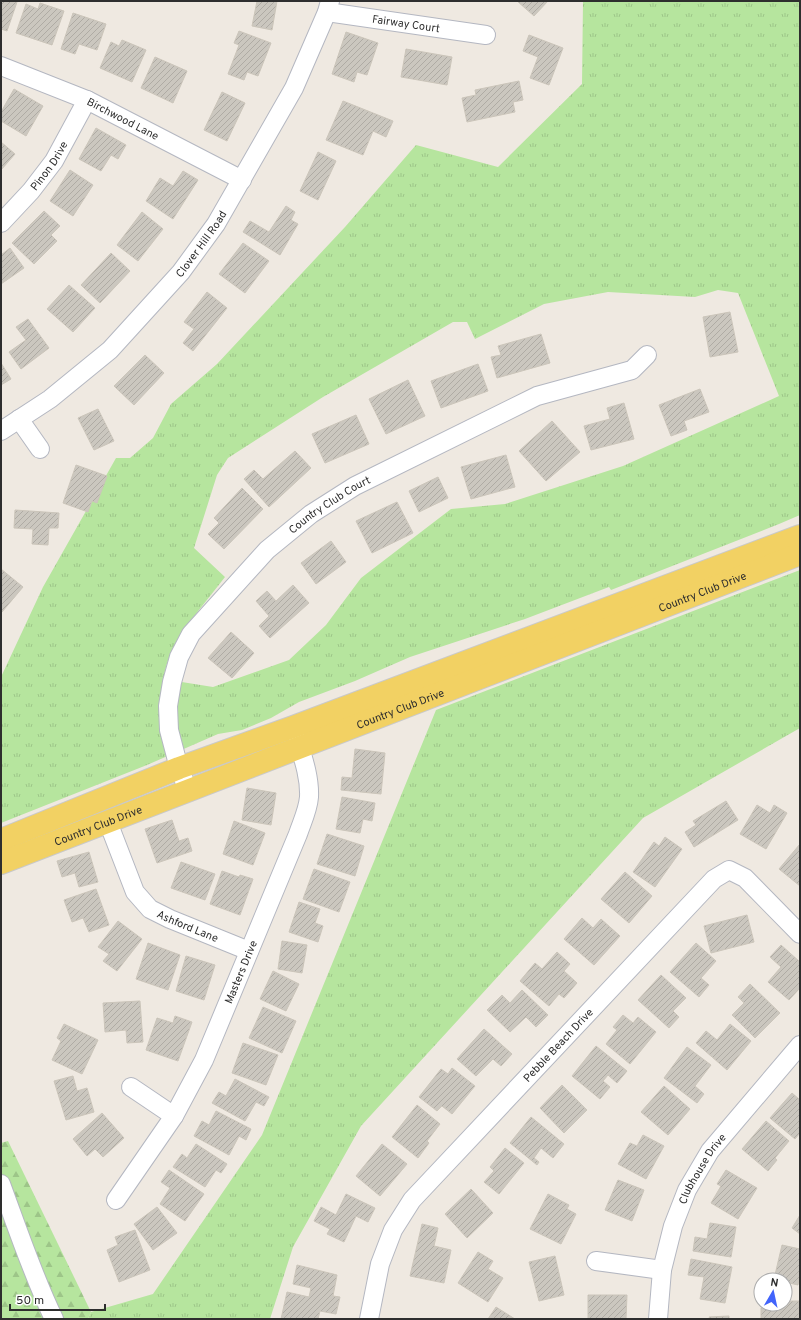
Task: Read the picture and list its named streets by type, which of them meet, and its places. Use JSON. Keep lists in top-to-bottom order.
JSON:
{
  "streets": {
    "main road": ["Country Club Drive"],
    "street": [
      "Fairway Court",
      "Birchwood Lane",
      "Pinon Drive",
      "Clover Hill Road",
      "Country Club Court",
      "Ashford Lane",
      "Masters Drive",
      "Pebble Beach Drive",
      "Clubhouse Drive"
    ]
  },
  "crossings": [
    ["Fairway Court", "Clover Hill Road"],
    ["Birchwood Lane", "Pinon Drive"],
    ["Birchwood Lane", "Clover Hill Road"],
    ["Country Club Court", "Country Club Drive"],
    ["Country Club Drive", "Ashford Lane"],
    ["Country Club Drive", "Masters Drive"],
    ["Ashford Lane", "Masters Drive"]
  ],
  "scale_bar": "50 m",
  "north": "top"
}
